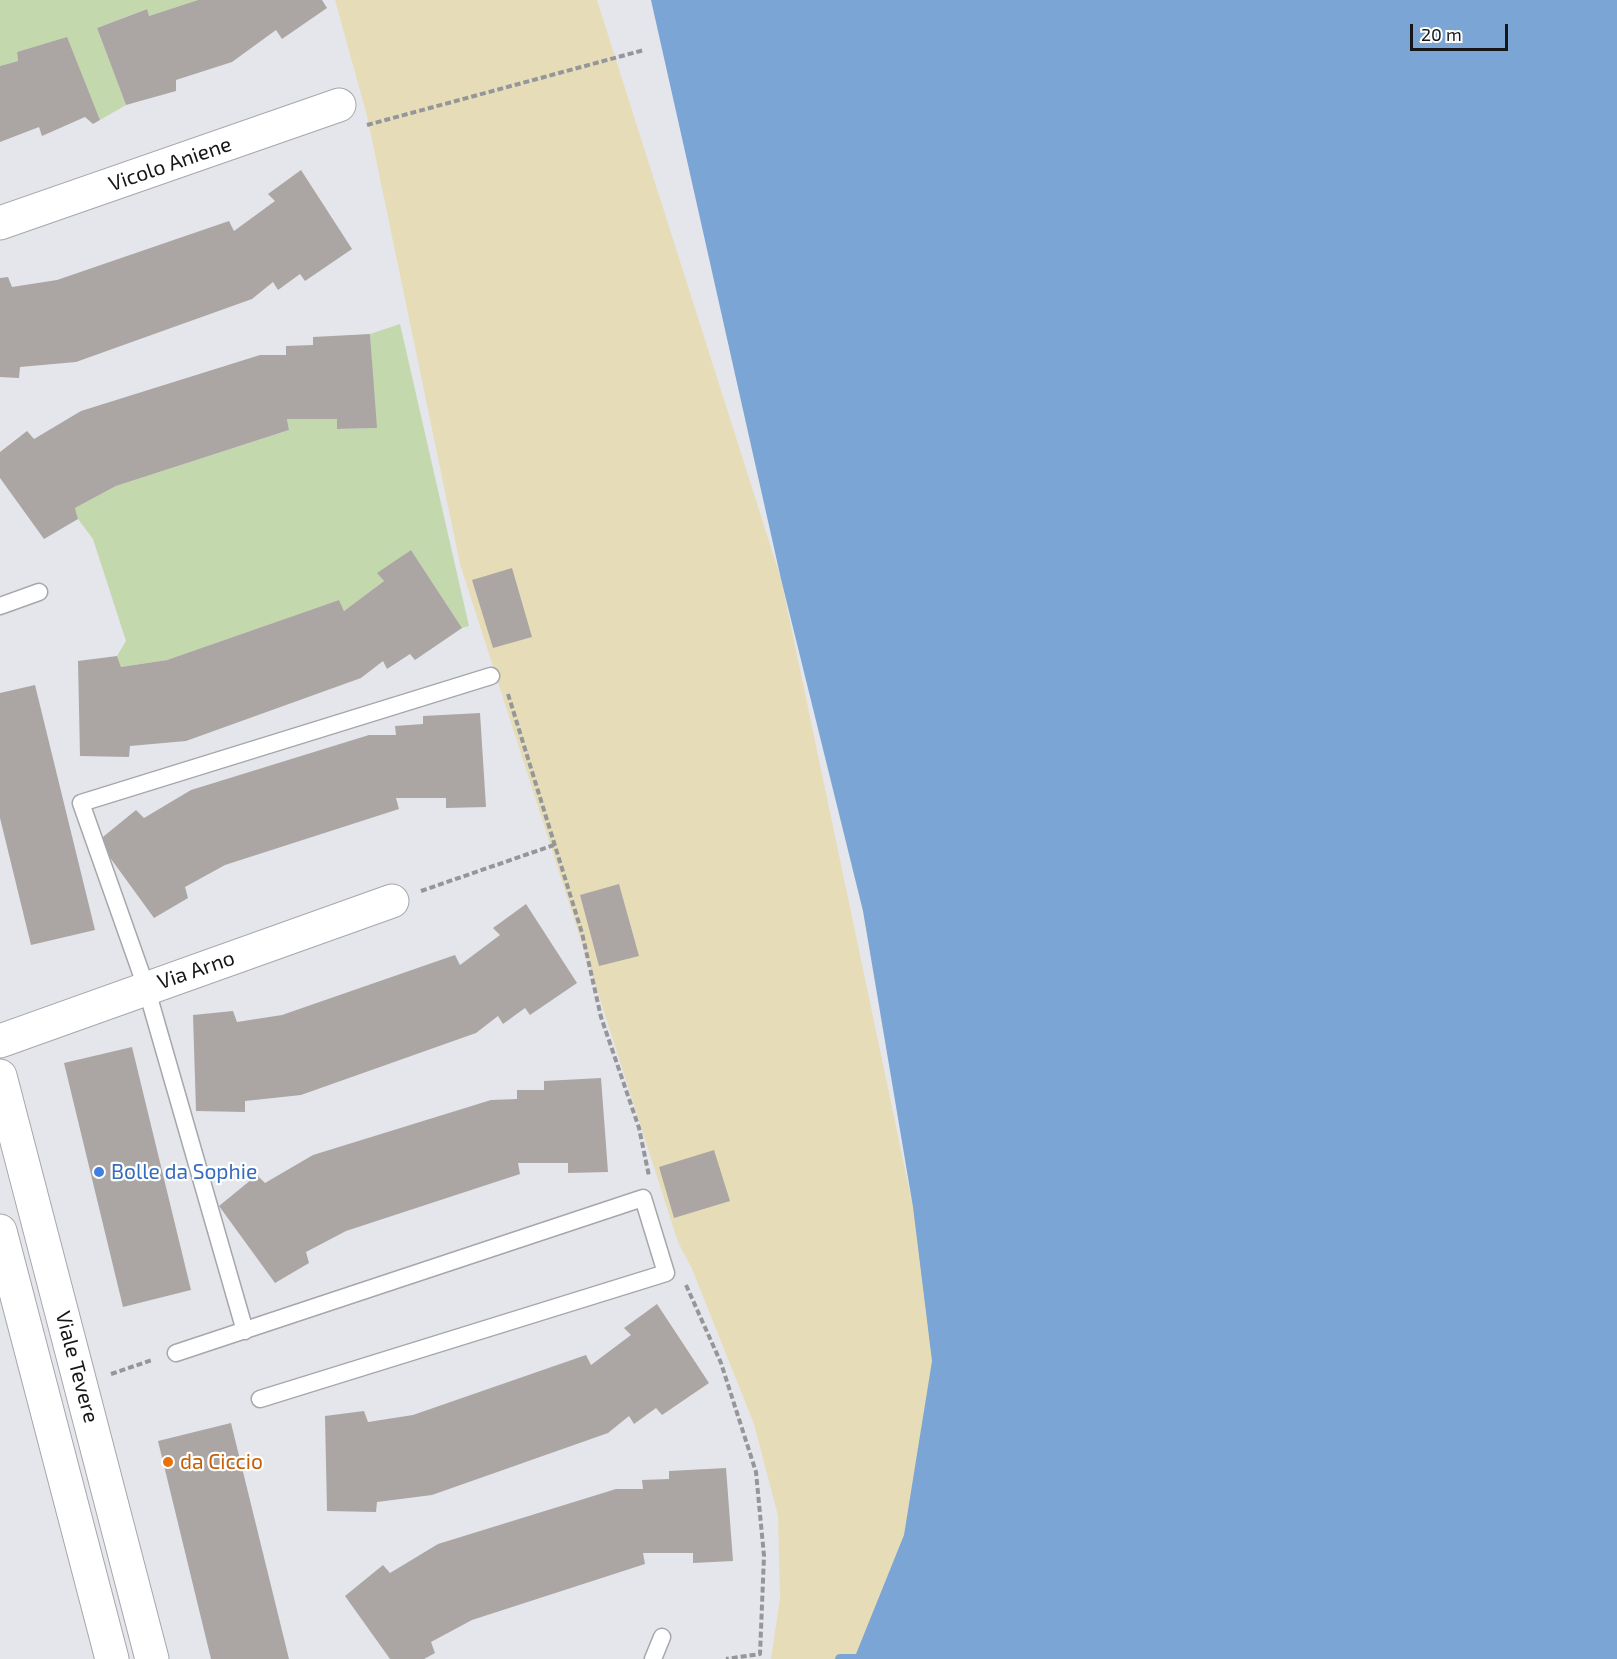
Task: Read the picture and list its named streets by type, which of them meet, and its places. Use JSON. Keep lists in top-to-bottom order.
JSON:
{
  "streets": {
    "street": ["Vicolo Aniene", "Via Arno", "Viale Tevere"]
  },
  "places": ["Bolle da Sophie", "da Ciccio"],
  "scale_bar": "20 m"
}
